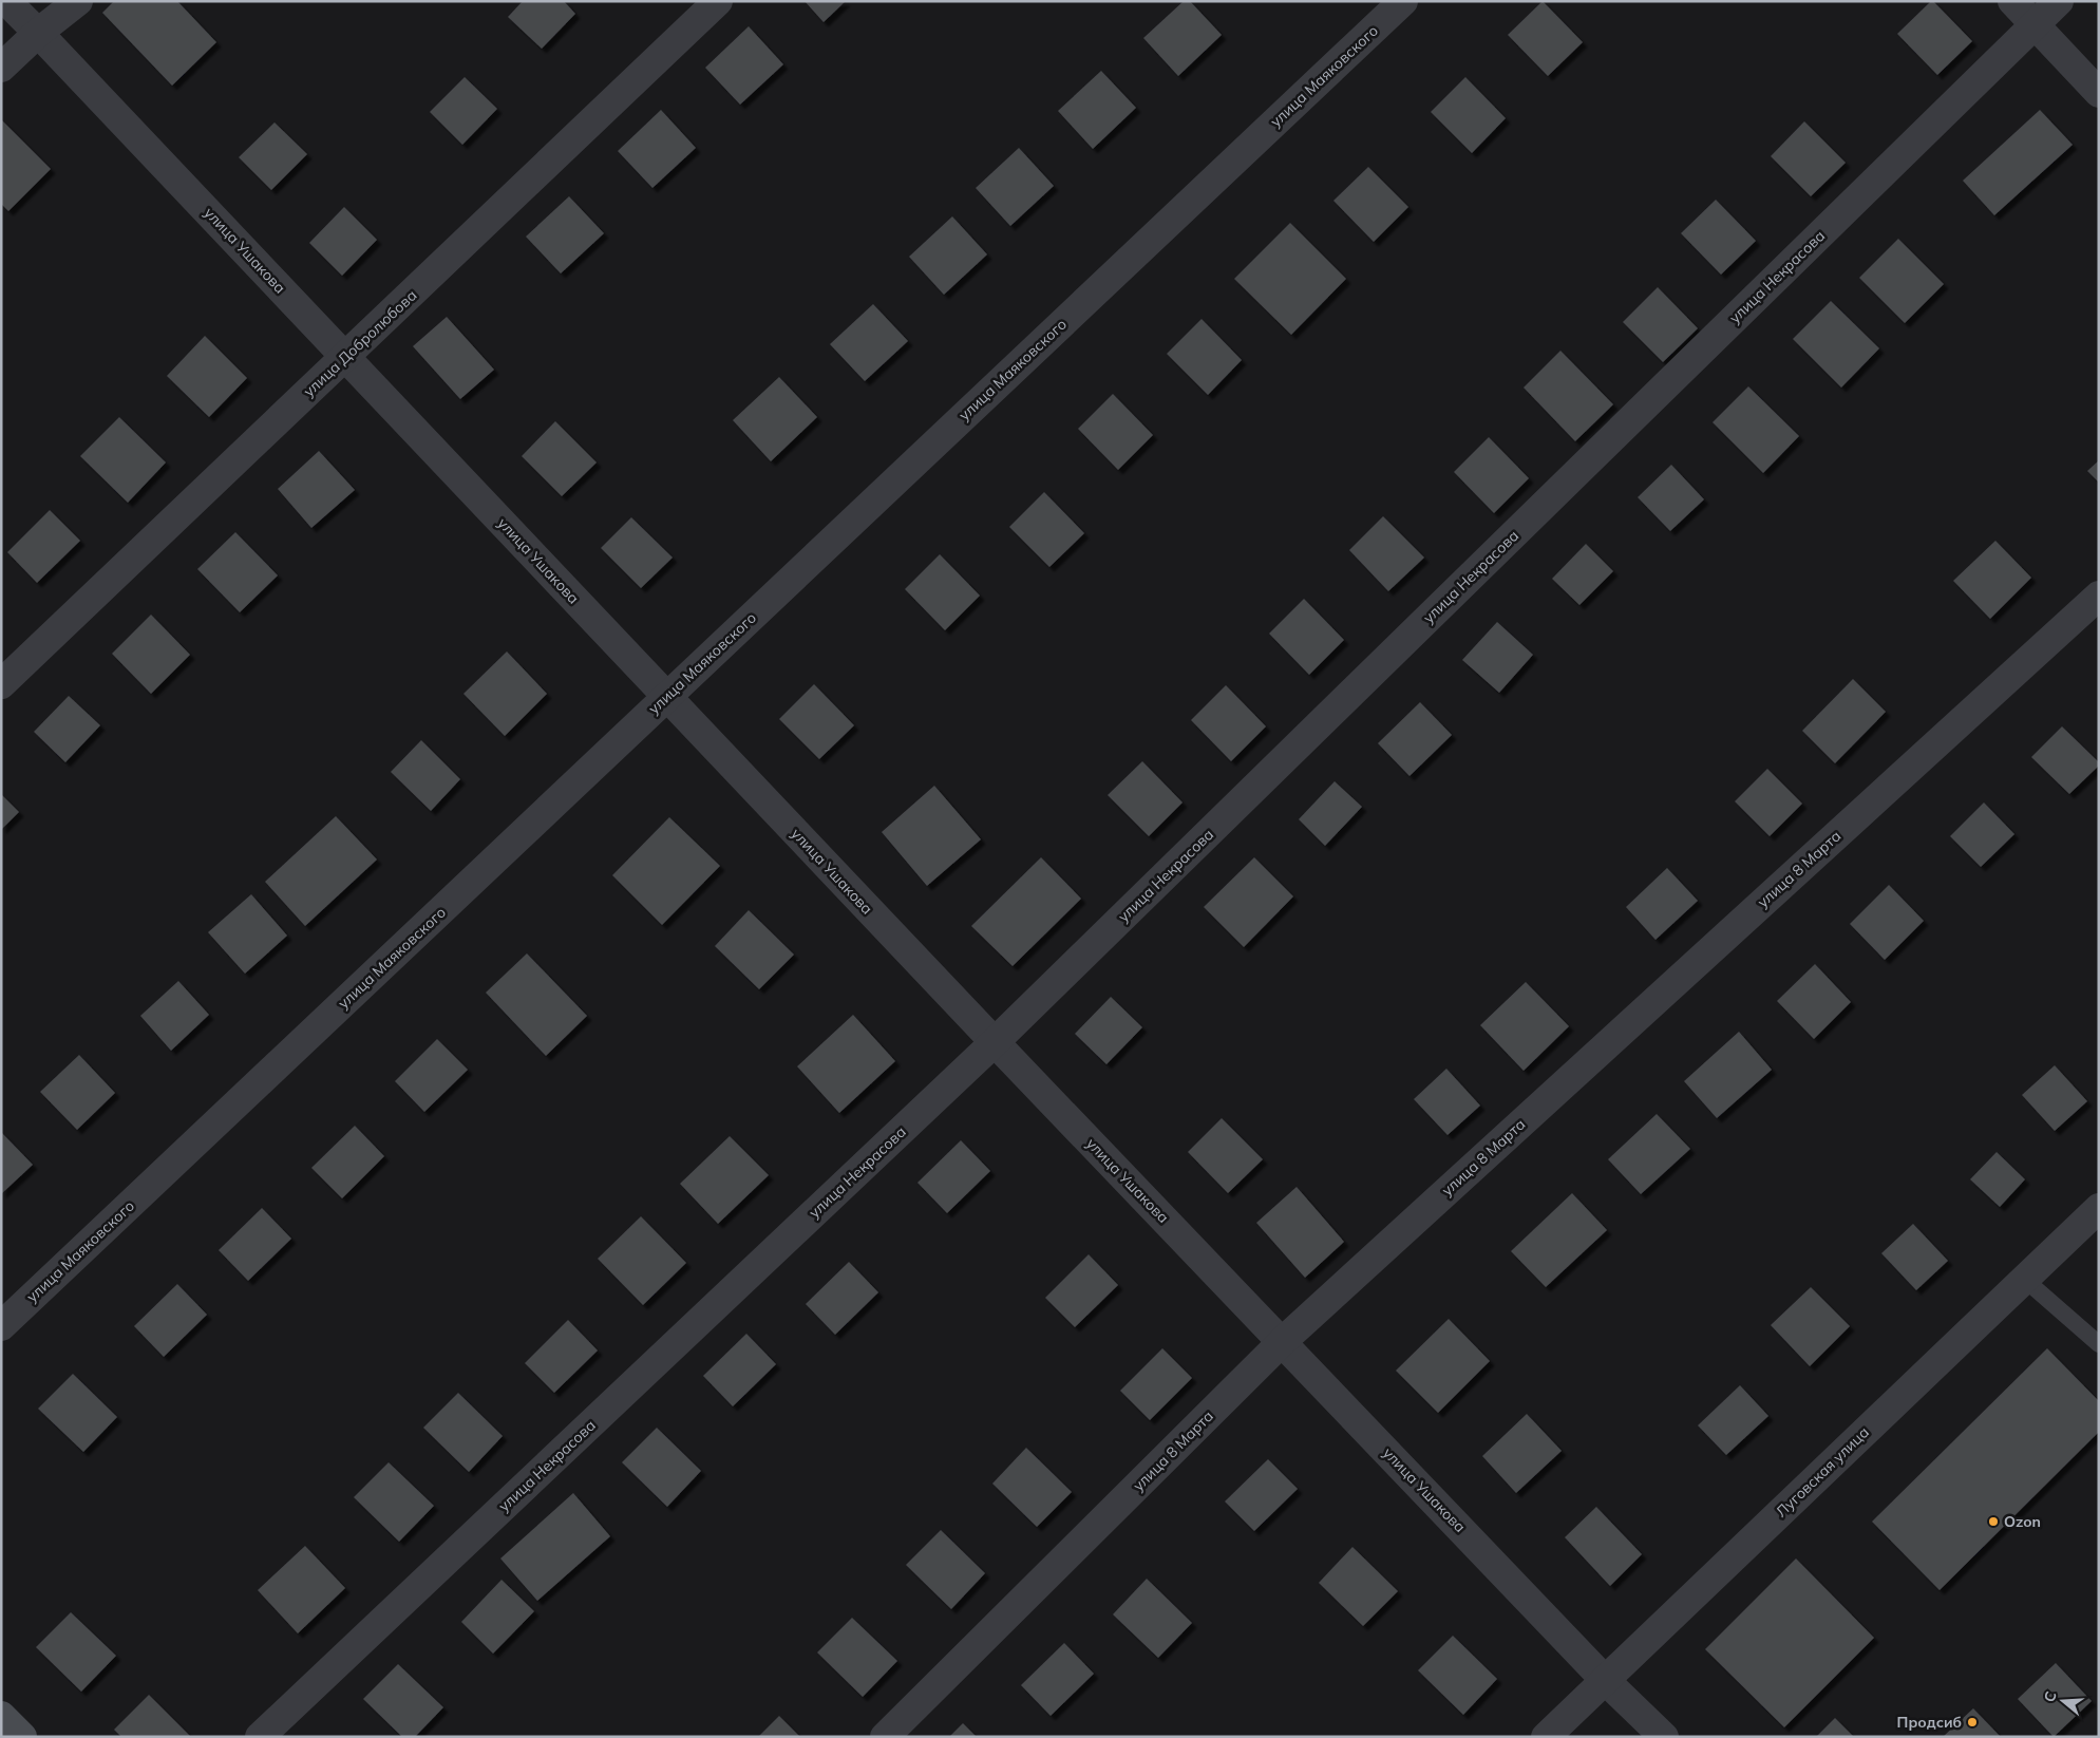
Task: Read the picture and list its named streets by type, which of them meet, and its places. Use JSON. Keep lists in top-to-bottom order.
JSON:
{
  "streets": {
    "street": [
      "улица Маяковского",
      "улица Ушакова",
      "улица Некрасова",
      "улица Добролюбова",
      "улица 8 Марта",
      "Луговская улица"
    ]
  },
  "crossings": [
    ["улица Маяковского", "улица Ушакова"],
    ["улица Ушакова", "улица Некрасова"],
    ["улица Ушакова", "улица Добролюбова"],
    ["улица Ушакова", "улица 8 Марта"],
    ["улица Ушакова", "Луговская улица"]
  ],
  "places": ["Ozon", "Продсиб"],
  "north": "left"
}
